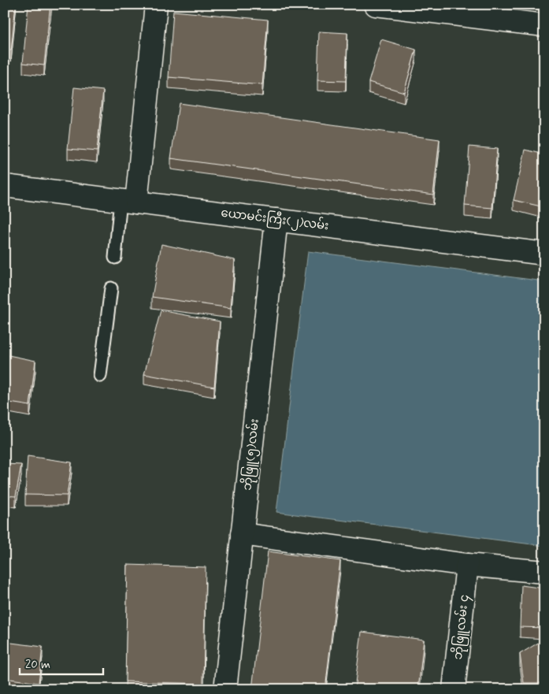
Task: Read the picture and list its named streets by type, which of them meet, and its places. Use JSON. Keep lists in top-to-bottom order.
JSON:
{
  "streets": {
    "street": ["ယောမင်းကြီး(၂)လမ်း", "ဘိုဖြူ(၅)လမ်း", "ဘိုဖြူလမ်း ၄"]
  },
  "crossings": [
    ["ယောမင်းကြီး(၂)လမ်း", "ဘိုဖြူ(၅)လမ်း"]
  ],
  "scale_bar": "20 m"
}
